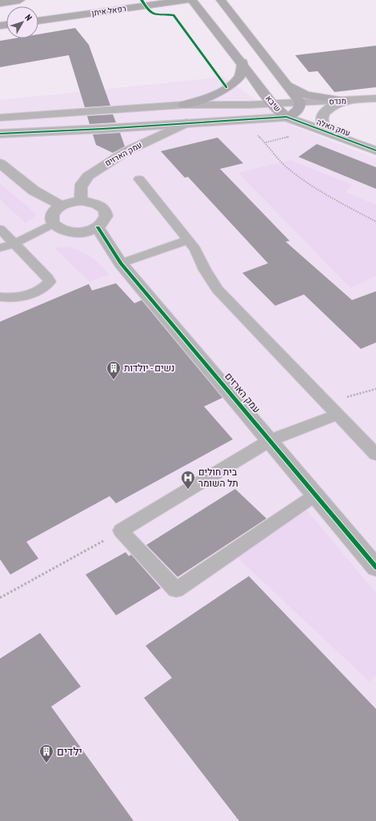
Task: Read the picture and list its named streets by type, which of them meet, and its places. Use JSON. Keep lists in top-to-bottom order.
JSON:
{
  "streets": {
    "main road": ["רפאל איתן", "שיבא"],
    "street": ["מנדס", "עמק האלה", "עמק הארזים"]
  },
  "crossings": [
    ["מנדס", "שיבא"],
    ["שיבא", "עמק האלה"]
  ],
  "places": {
    "building": ["נשים - יולדות", "ילדים"],
    "hospital": ["בית חולים תל השומר"]
  },
  "north": "top right"
}
